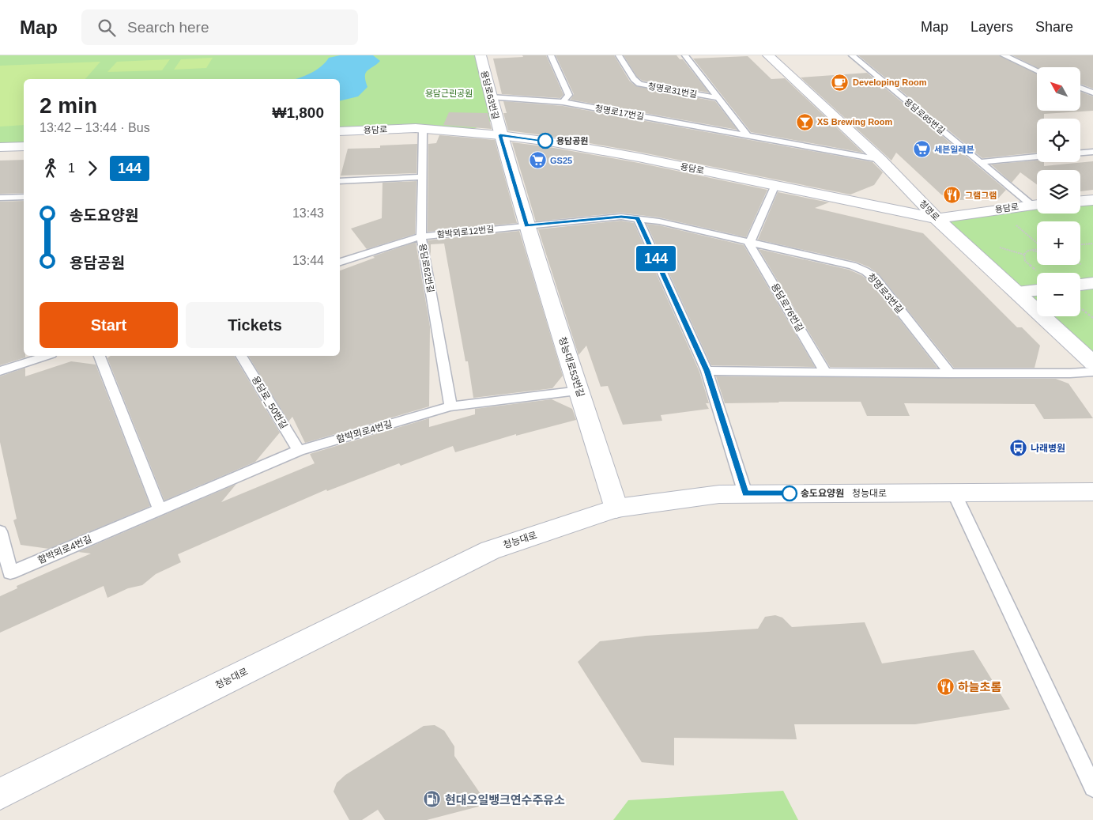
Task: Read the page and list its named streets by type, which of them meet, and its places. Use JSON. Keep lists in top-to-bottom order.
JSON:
{
  "streets": {
    "street": [
      "용담로63번길",
      "용담로",
      "청명로",
      "청능대로53번길",
      "청능대로"
    ],
    "lane": [
      "청명로31번길",
      "청명로17번길",
      "용담로85번길",
      "함박뫼로12번길",
      "용담로62번길",
      "청명로3번길",
      "용담로76번길",
      "용담로_50번길",
      "함박뫼로4번길"
    ]
  },
  "crossings": [
    ["용담로63번길", "청명로17번길"],
    ["용담로63번길", "용담로"],
    ["용담로63번길", "청능대로53번길"],
    ["청명로17번길", "청명로"],
    ["용담로", "청명로"],
    ["용담로", "용담로62번길"],
    ["용담로", "청능대로53번길"],
    ["함박뫼로12번길", "용담로62번길"],
    ["함박뫼로12번길", "청능대로53번길"],
    ["용담로62번길", "함박뫼로4번길"],
    ["청명로3번길", "용담로76번길"],
    ["청능대로53번길", "함박뫼로4번길"],
    ["청능대로53번길", "청능대로"],
    ["용담로_50번길", "함박뫼로4번길"]
  ],
  "parks": ["용담근린공원"],
  "places": {
    "cafe": ["Developing Room"],
    "bar": ["XS Brewing Room"],
    "other": ["용담공원", "송도요양원"],
    "supermarket": ["세븐일레븐", "GS25"],
    "restaurant": ["그램그램", "하늘초롬"],
    "bus stop": ["나래병원"],
    "fuel station": ["현대오일뱅크연수주유소"]
  },
  "lines": ["bus line 144"],
  "north": "top left",
  "page": {
    "header": "Map",
    "search": "Search here",
    "nav": ["Map", "Layers", "Share"],
    "on_map": "144",
    "map_buttons": ["+", "−"],
    "heading": ["2 min", "13:42 – 13:44 · Bus", "₩1,800"],
    "legs": ["1", "144"],
    "list": [
      {
        "name": "송도요양원",
        "value": "13:43"
      },
      {
        "name": "용담공원",
        "value": "13:44"
      }
    ],
    "buttons": ["Start", "Tickets"]
  }
}
